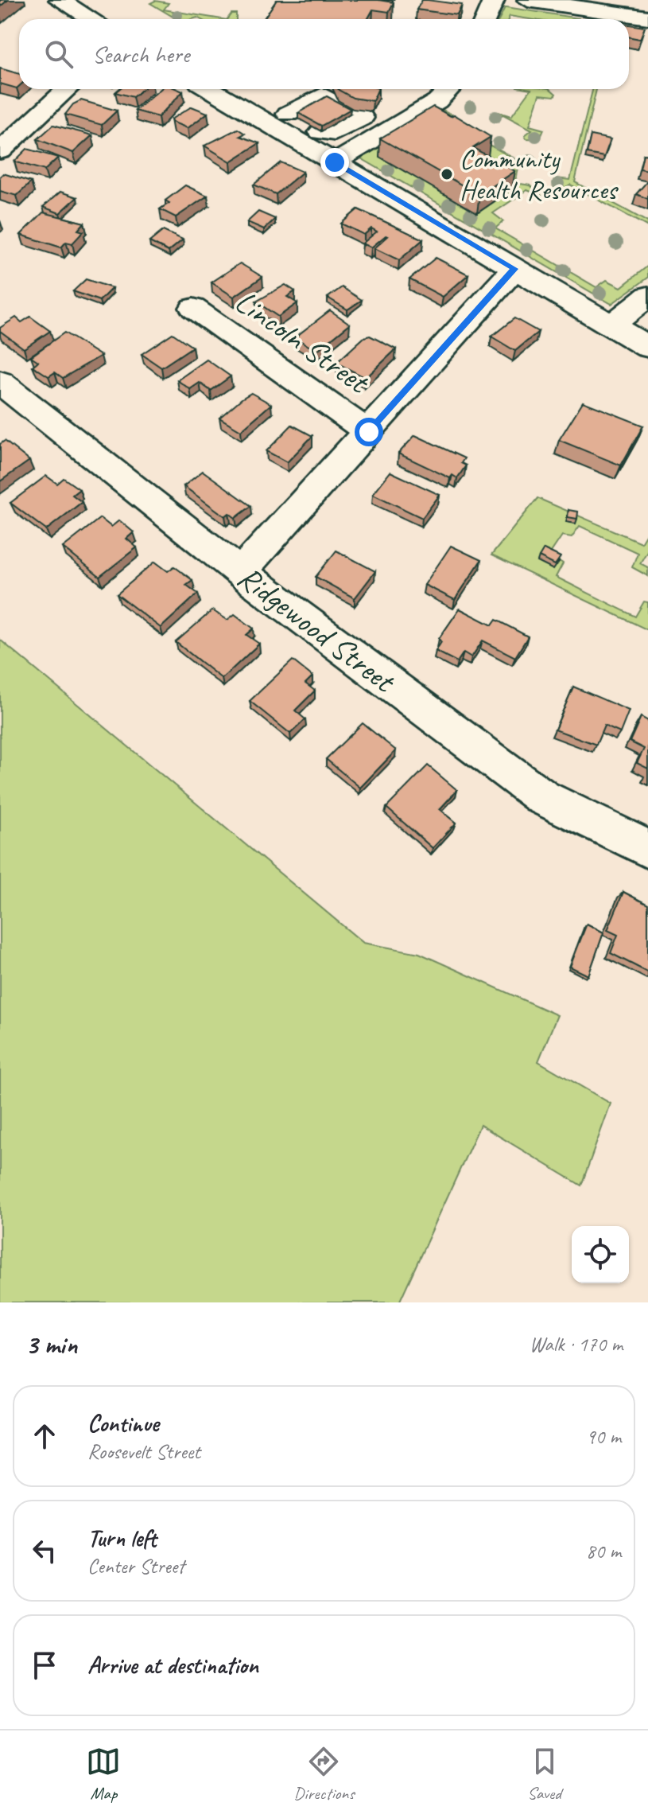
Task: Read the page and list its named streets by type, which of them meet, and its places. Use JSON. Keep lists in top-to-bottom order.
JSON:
{
  "streets": {
    "street": ["Lincoln Street", "Ridgewood Street"]
  },
  "places": ["Community Health Resources"],
  "page": {
    "search": "Search here",
    "heading": ["3 min", "Walk · 170 m"],
    "list": [
      ["Continue", "Roosevelt Street", "90 m"],
      ["Turn left", "Center Street", "80 m"],
      "Arrive at destination"
    ],
    "nav": ["Map", "Directions", "Saved"]
  }
}
